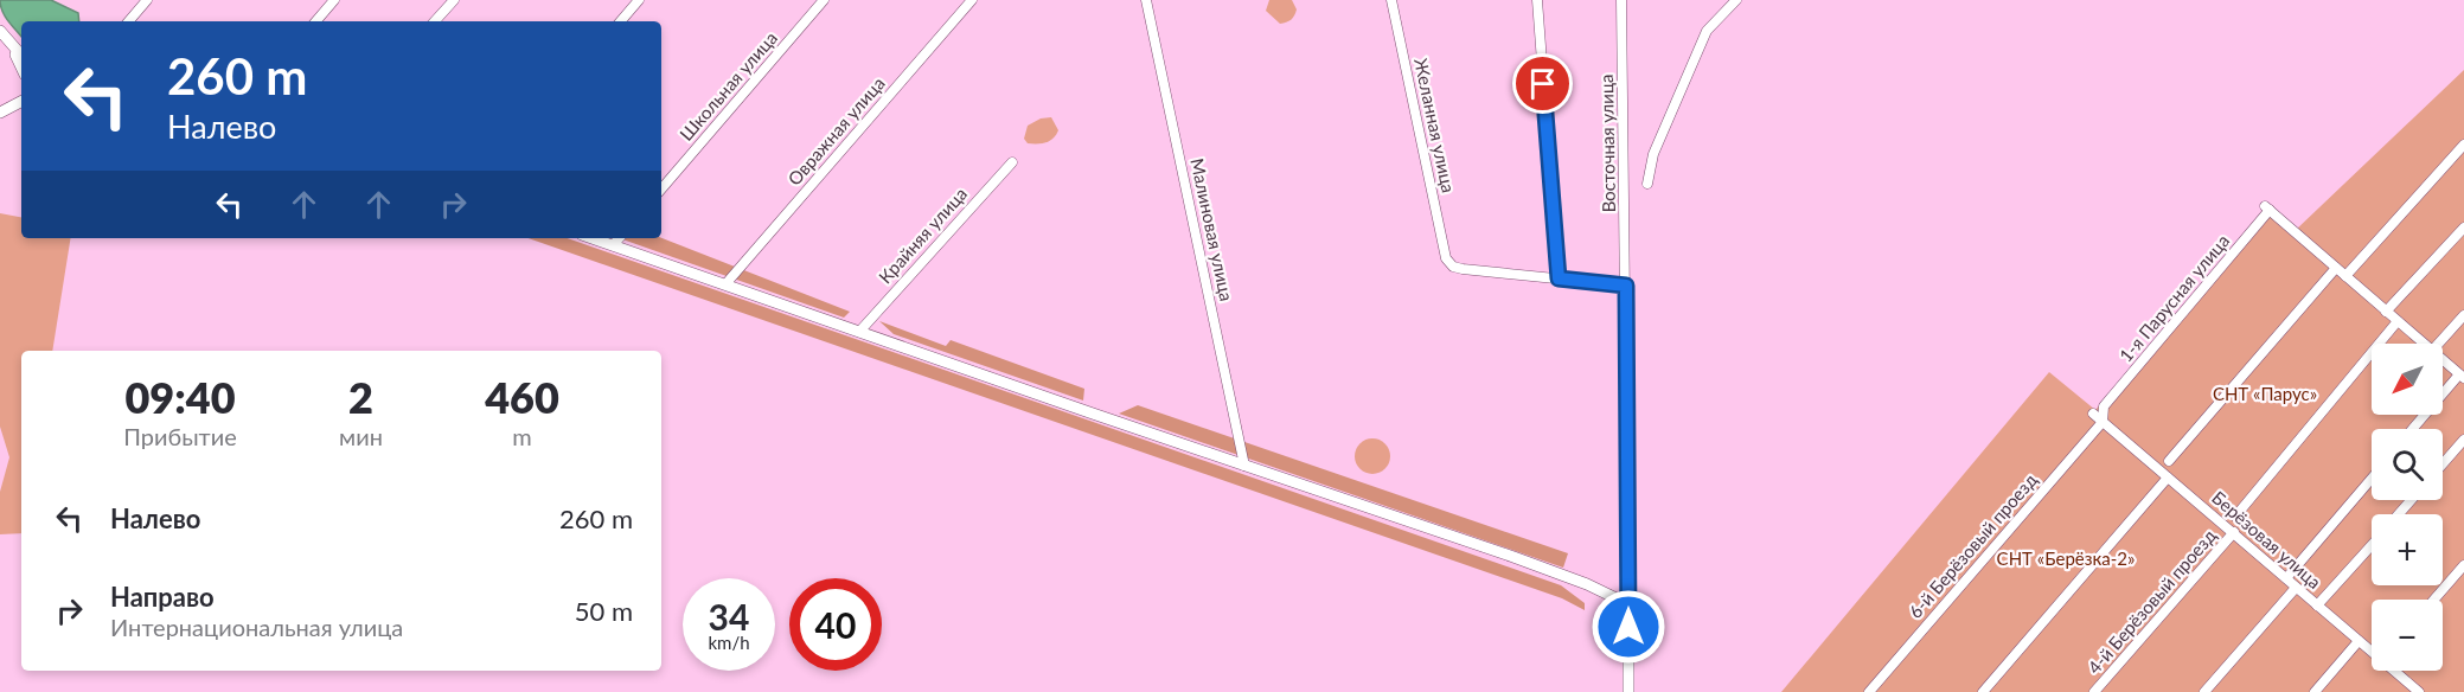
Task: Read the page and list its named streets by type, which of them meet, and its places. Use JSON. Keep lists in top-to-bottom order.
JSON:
{
  "streets": {
    "street": [
      "Школьная улица",
      "Желанная улица",
      "Овражная улица",
      "Восточная улица",
      "Малиновая улица",
      "Крайняя улица",
      "1-я Парусная улица",
      "Берёзовая улица",
      "6-й Берёзовый проезд",
      "4-й Берёзовый проезд"
    ]
  },
  "crossings": [
    ["1-я Парусная улица", "Берёзовая улица"],
    ["1-я Парусная улица", "6-й Берёзовый проезд"],
    ["Берёзовая улица", "6-й Берёзовый проезд"],
    ["Берёзовая улица", "4-й Берёзовый проезд"]
  ],
  "parks": ["СНТ «Парус»", "СНТ «Берёзка-2»"],
  "north": "bottom left",
  "page": {
    "turn": ["260 m", "Налево"],
    "map_buttons": ["+", "−"],
    "eta": [
      "09:40",
      "Прибытие",
      "2",
      "мин",
      "460",
      "m"
    ],
    "list": [
      {
        "name": "Налево",
        "value": "260 m"
      },
      {
        "name": "Направо",
        "note": "Интернациональная улица",
        "value": "50 m"
      }
    ],
    "speed": "34 km/h",
    "limit": "40"
  }
}
